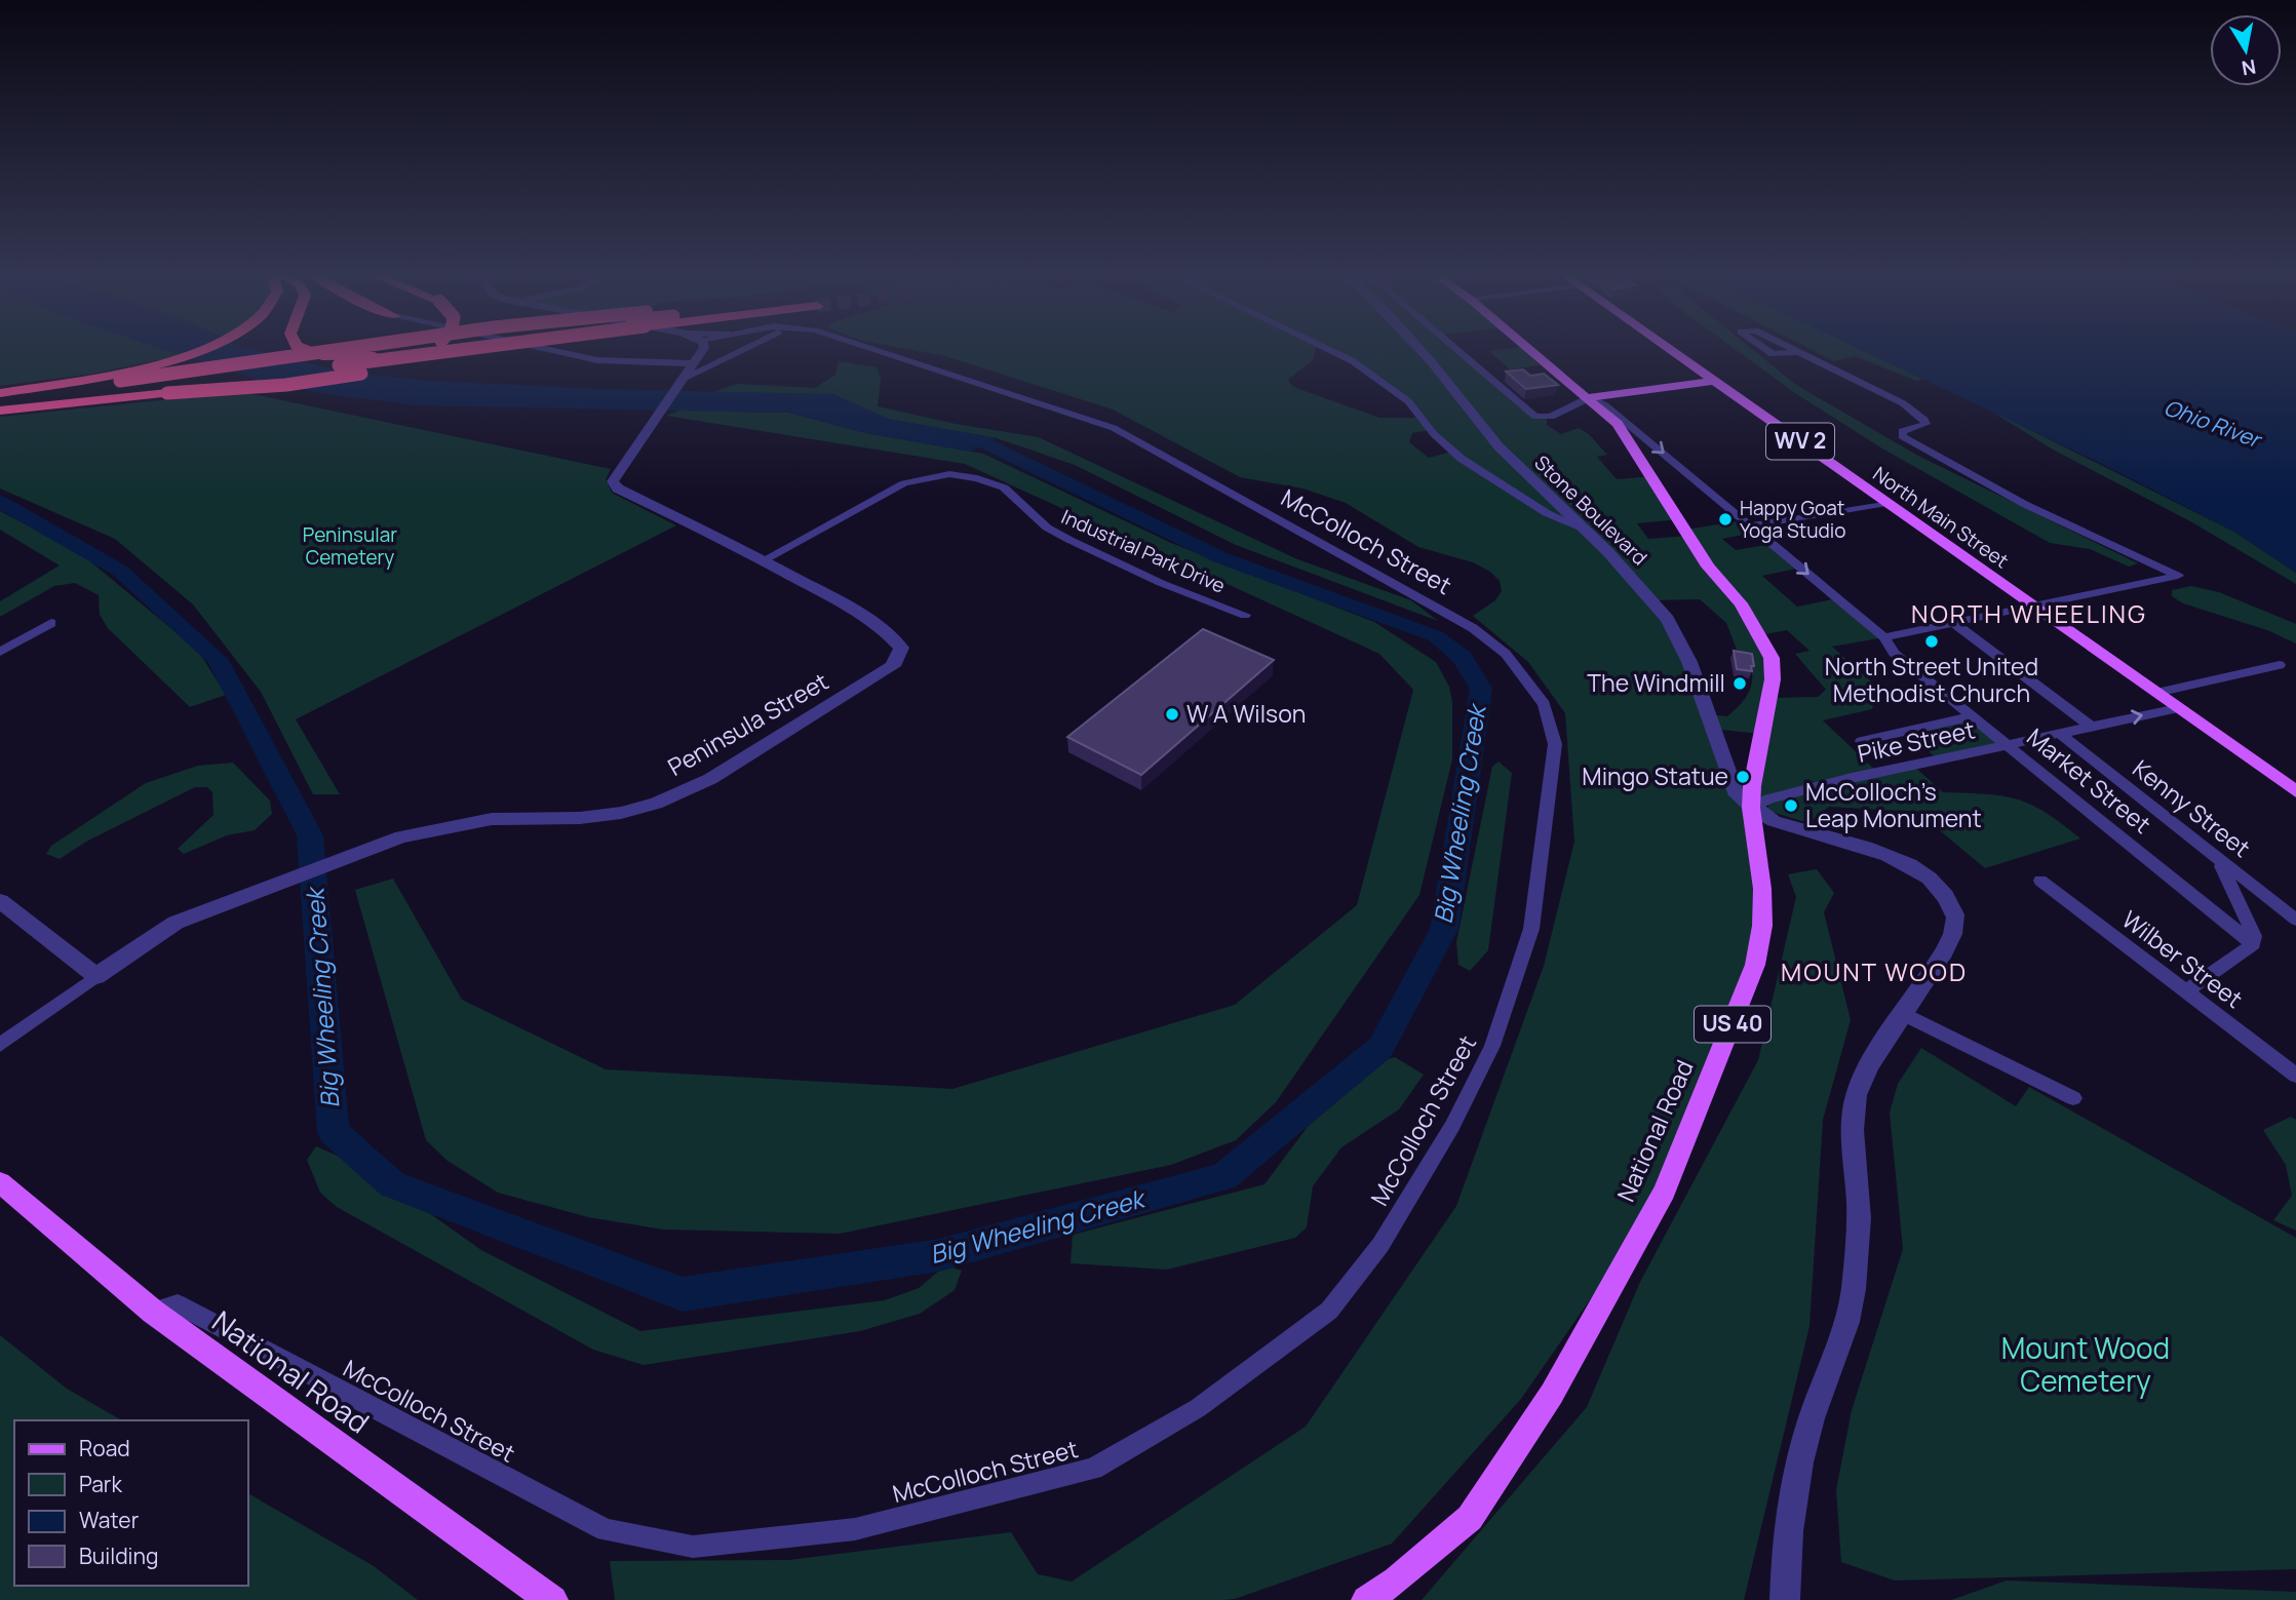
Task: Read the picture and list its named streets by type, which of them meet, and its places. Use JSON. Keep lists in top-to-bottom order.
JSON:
{
  "streets": {
    "main road": [
      "WV 2",
      "North Main Street",
      "Market Street",
      "US 40",
      "National Road"
    ],
    "street": [
      "Stone Boulevard",
      "McColloch Street",
      "Industrial Park Drive",
      "Peninsula Street",
      "Pike Street",
      "Kenny Street",
      "Wilber Street"
    ]
  },
  "crossings": [
    ["Stone Boulevard", "Pike Street"],
    ["Stone Boulevard", "National Road"],
    ["North Main Street", "Pike Street"],
    ["McColloch Street", "National Road"],
    ["Industrial Park Drive", "Peninsula Street"],
    ["Pike Street", "Market Street"],
    ["Pike Street", "Kenny Street"],
    ["Pike Street", "National Road"],
    ["Market Street", "National Road"]
  ],
  "one_way": ["Market Street"],
  "districts": ["NORTH WHEELING", "MOUNT WOOD"],
  "water": ["Ohio River", "Big Wheeling Creek"],
  "parks": ["Peninsular Cemetery", "Mount Wood Cemetery"],
  "places": [
    "Happy Goat Yoga Studio",
    "North Street United Methodist Church",
    "The Windmill",
    "W A Wilson",
    "Mingo Statue",
    "McColloch’s Leap Monument"
  ],
  "legend": [
    "Road",
    "Park",
    "Water",
    "Building"
  ],
  "north": "bottom"
}
